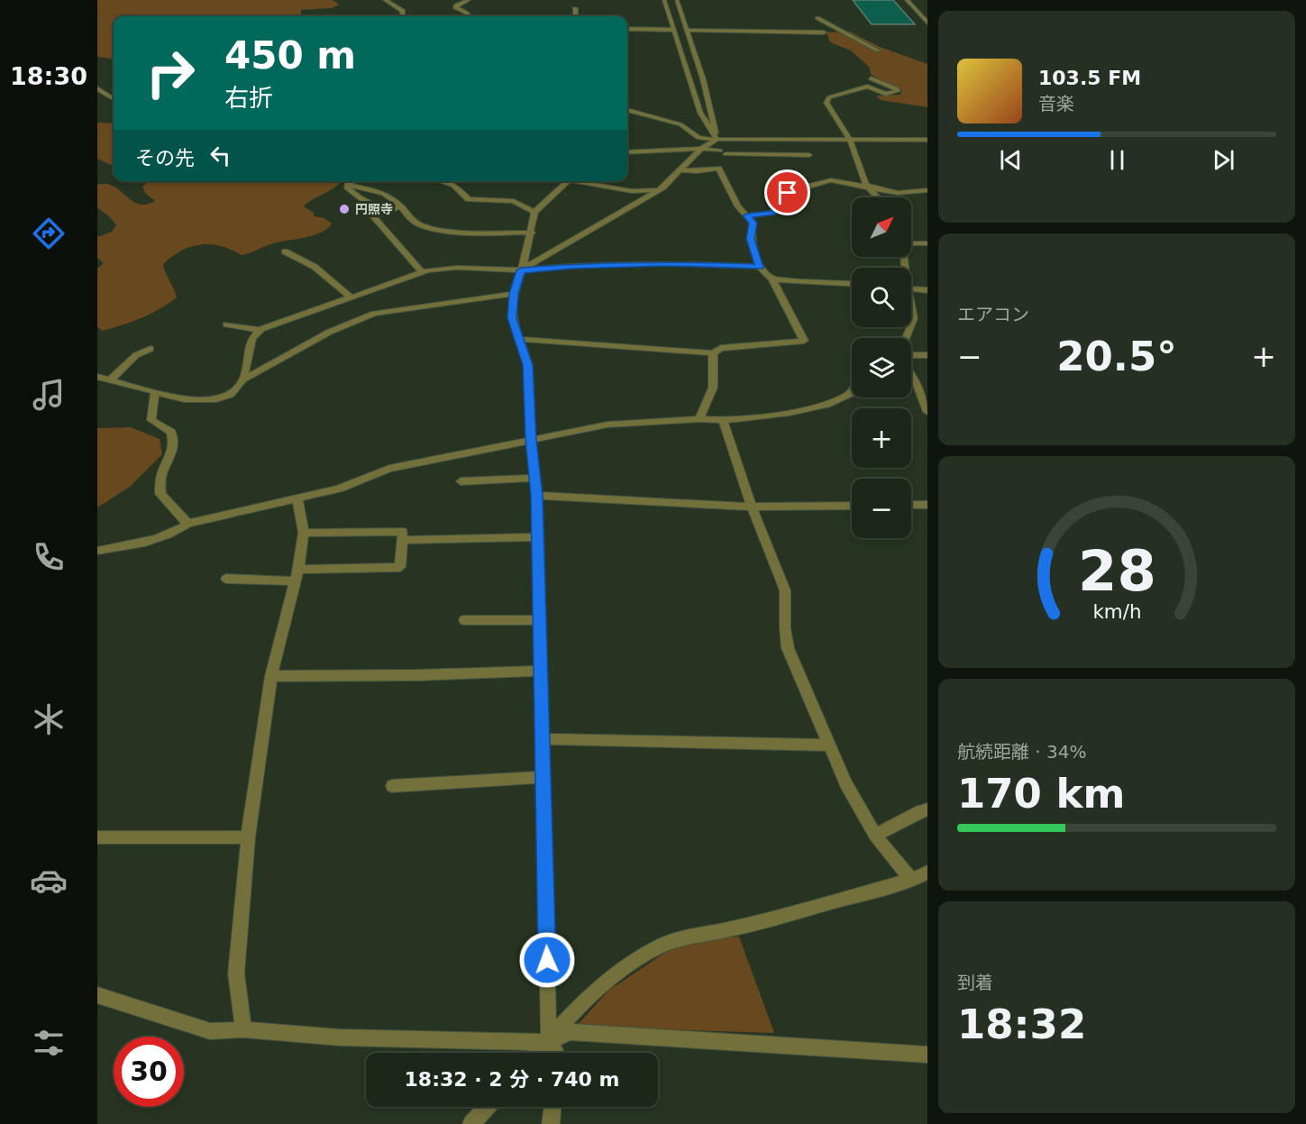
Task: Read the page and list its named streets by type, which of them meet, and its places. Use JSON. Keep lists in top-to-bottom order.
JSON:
{
  "places": ["円照寺"],
  "north": "top right",
  "page": {
    "tabs": "18:30",
    "turn": ["450 m", "右折"],
    "song": ["103.5 FM", "音楽"],
    "then": "その先",
    "map_buttons": ["+", "−"],
    "tile": [
      "エアコン",
      ["航続距離 · 34%", "170 km"],
      ["到着", "18:32"]
    ],
    "heat": ["−", "20.5°", "+"],
    "limit": "30",
    "trip": "18:32 · 2 分 · 740 m",
    "gauge": ["28", "km/h"]
  }
}
